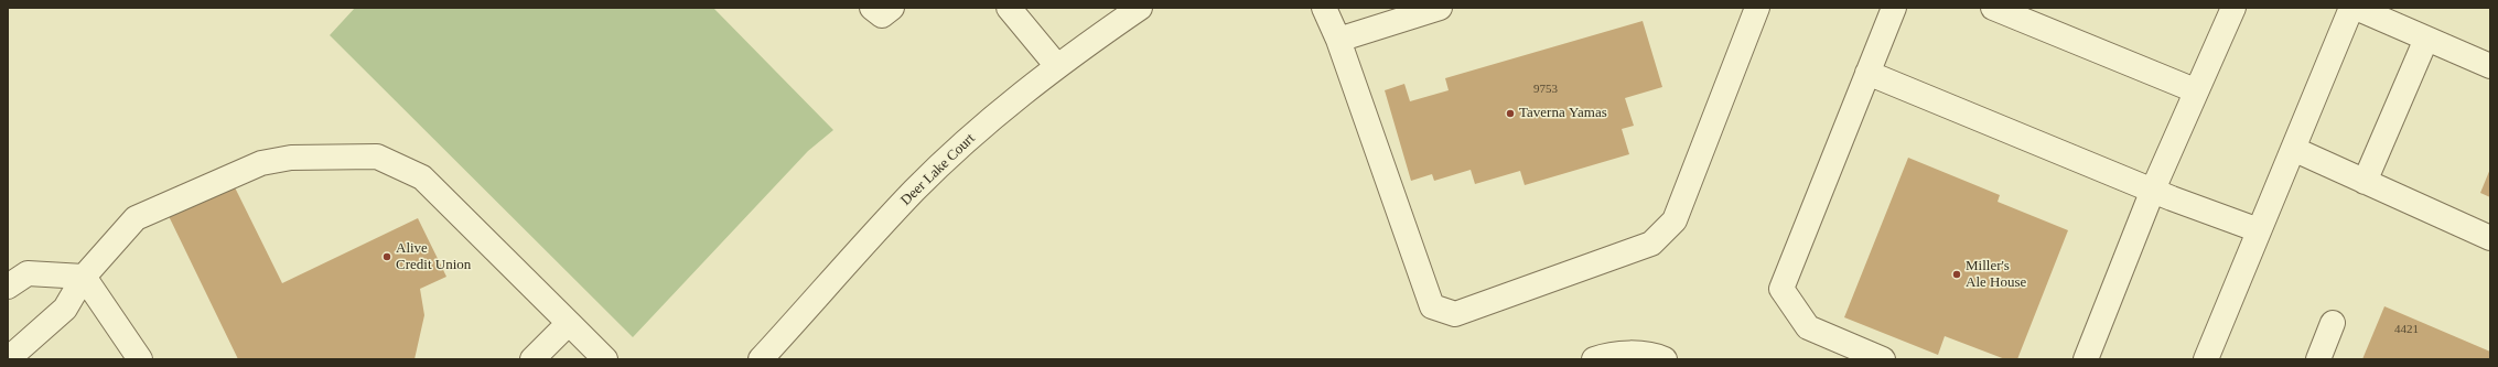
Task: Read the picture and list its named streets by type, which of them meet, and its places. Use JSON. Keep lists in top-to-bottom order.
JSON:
{
  "streets": {
    "street": ["Deer Lake Court"]
  },
  "places": ["Taverna Yamas", "Alive Credit Union", "Miller's Ale House"],
  "house_numbers": ["9753", "4421"]
}
